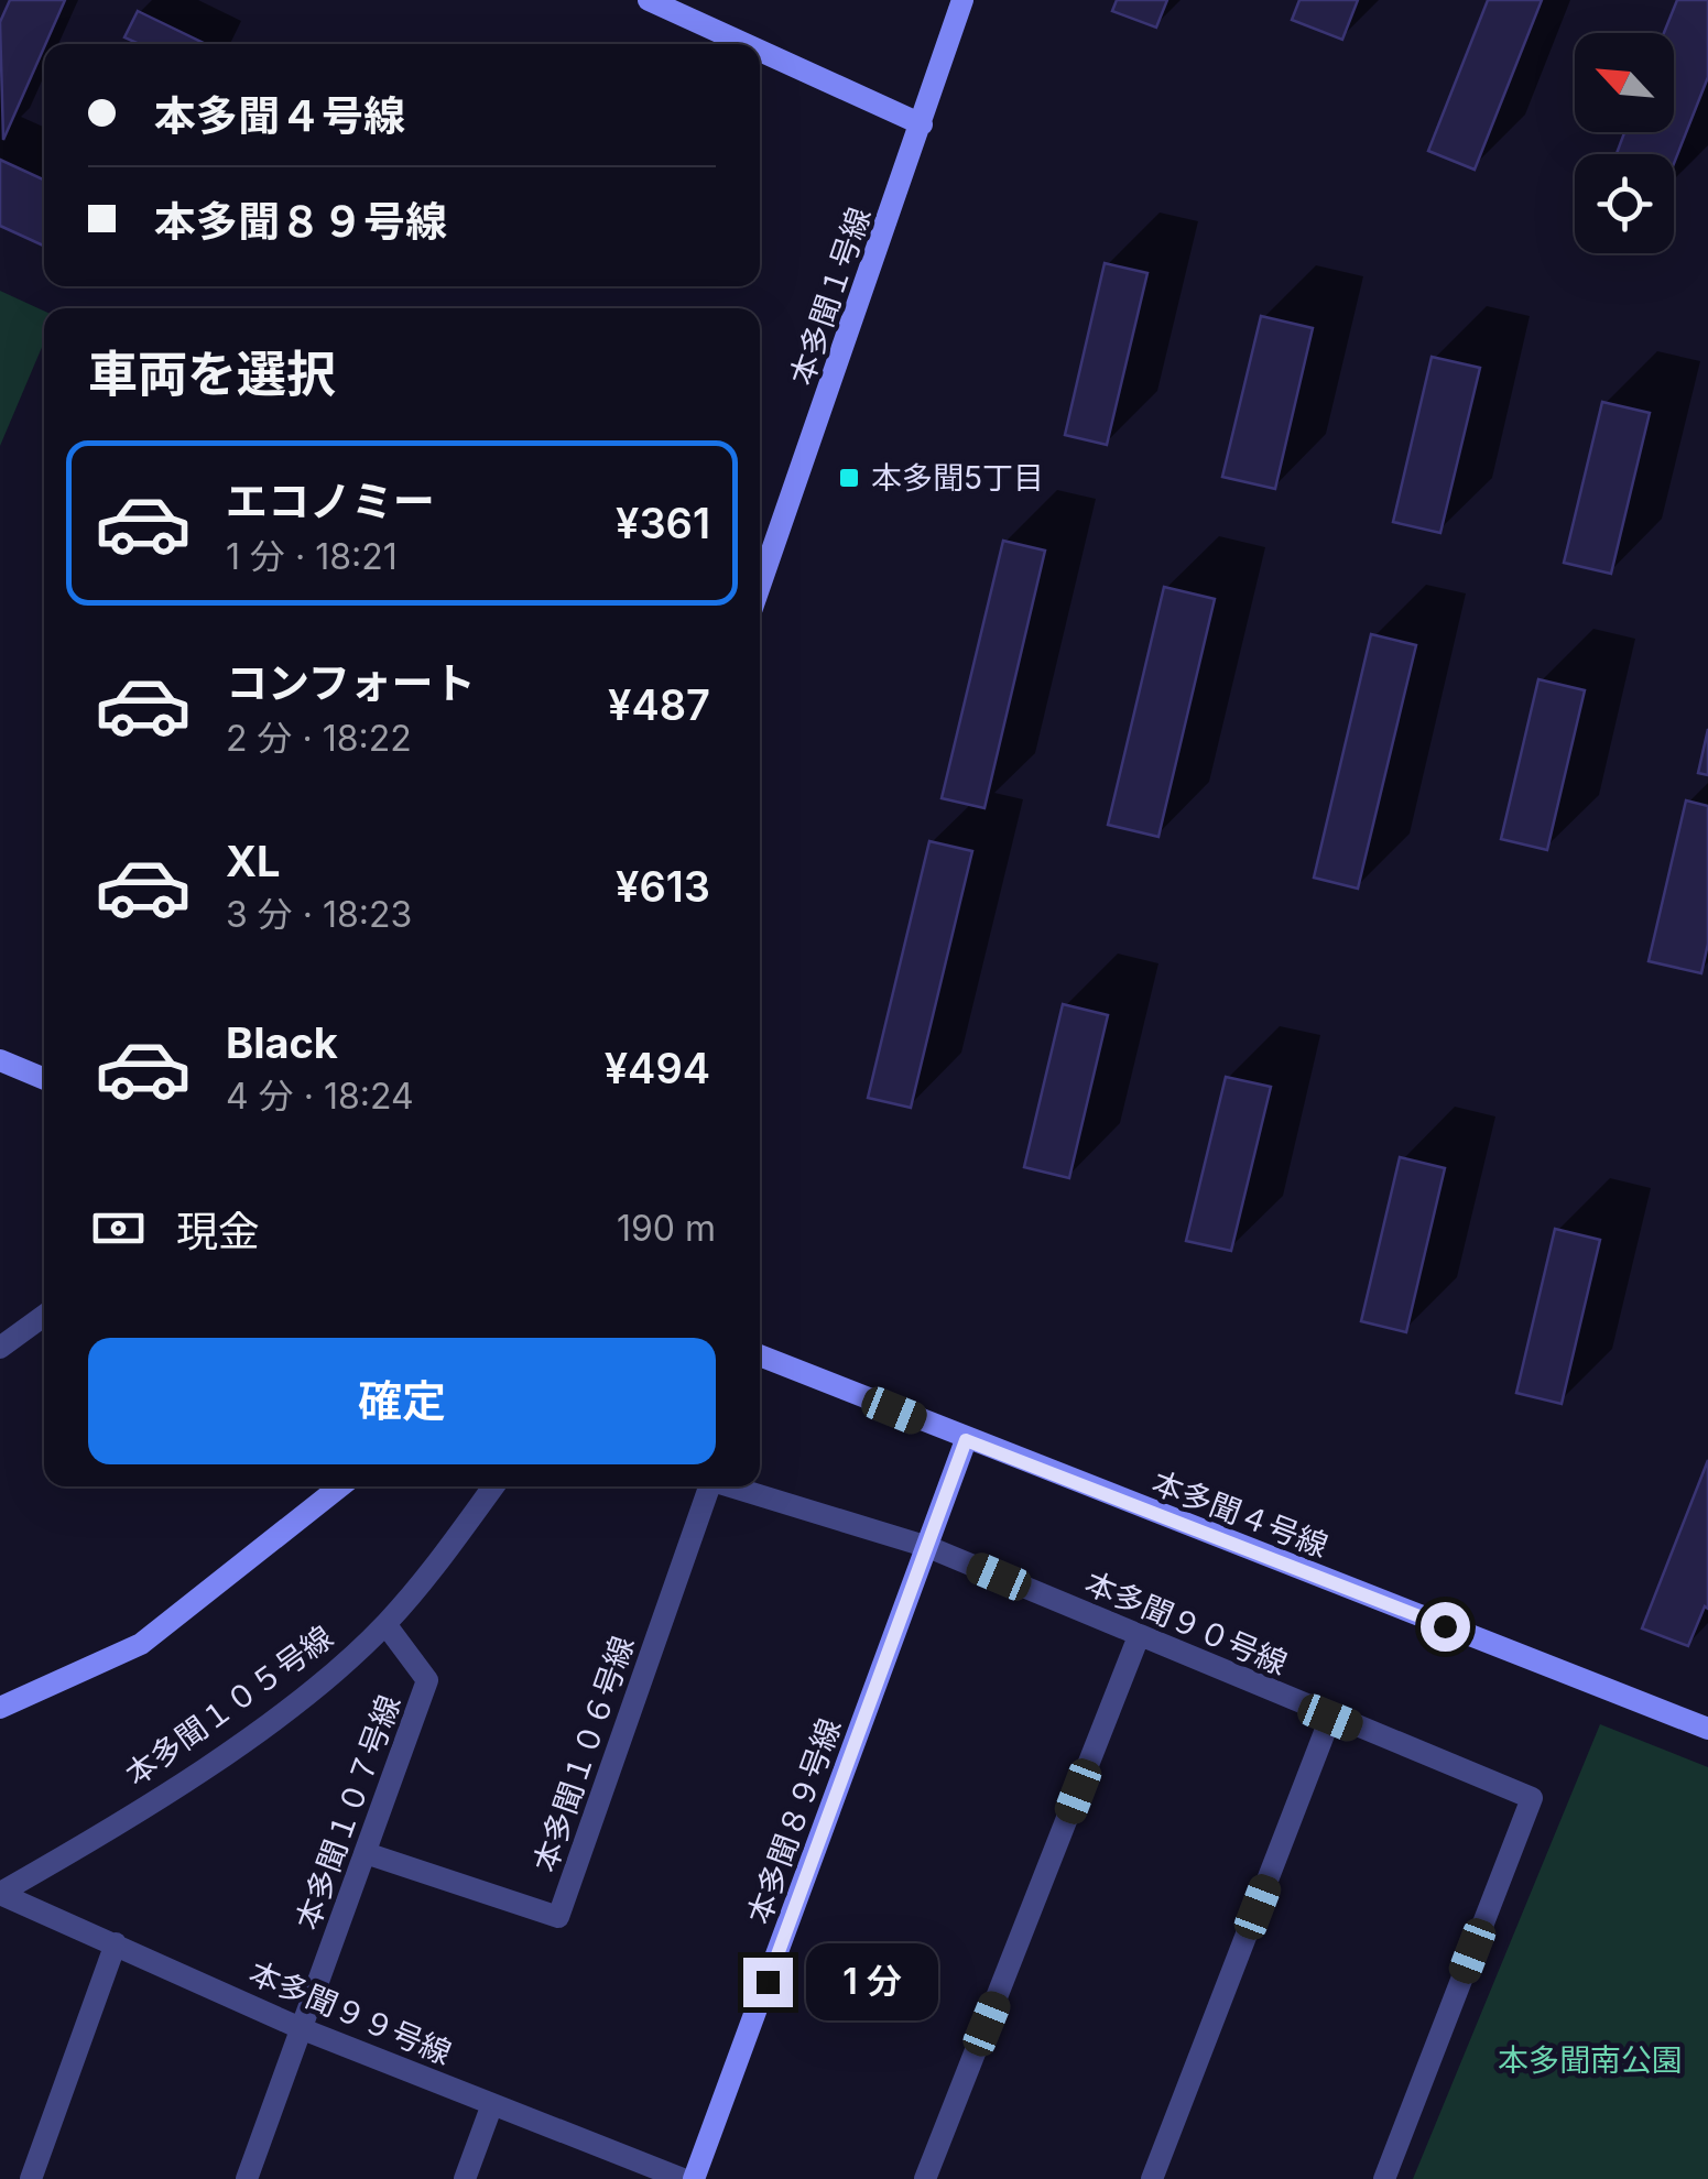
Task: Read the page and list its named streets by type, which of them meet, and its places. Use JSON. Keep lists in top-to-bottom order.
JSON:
{
  "streets": {
    "street": [
      "本多聞１号線",
      "本多聞４号線",
      "本多聞９０号線",
      "本多聞１０５号線",
      "本多聞１０６号線",
      "本多聞１０７号線",
      "本多聞８９号線",
      "本多聞９９号線"
    ]
  },
  "crossings": [
    ["本多聞４号線", "本多聞８９号線"],
    ["本多聞９０号線", "本多聞８９号線"],
    ["本多聞１０５号線", "本多聞１０７号線"],
    ["本多聞１０５号線", "本多聞９９号線"],
    ["本多聞１０６号線", "本多聞１０７号線"],
    ["本多聞１０７号線", "本多聞９９号線"]
  ],
  "parks": ["本多聞南公園"],
  "places": {
    "transit": ["本多聞5丁目"]
  },
  "north": "top left",
  "page": {
    "banner": ["本多聞４号線", "本多聞８９号線"],
    "heading": "車両を選択",
    "list": [
      {
        "name": "エコノミー",
        "note": "1 分 · 18:21",
        "value": "¥361"
      },
      {
        "name": "コンフォート",
        "note": "2 分 · 18:22",
        "value": "¥487"
      },
      {
        "name": "XL",
        "note": "3 分 · 18:23",
        "value": "¥613"
      },
      {
        "name": "Black",
        "note": "4 分 · 18:24",
        "value": "¥494"
      }
    ],
    "pay": ["現金", "190 m"],
    "buttons": "確定",
    "bubble": "1 分"
  }
}
